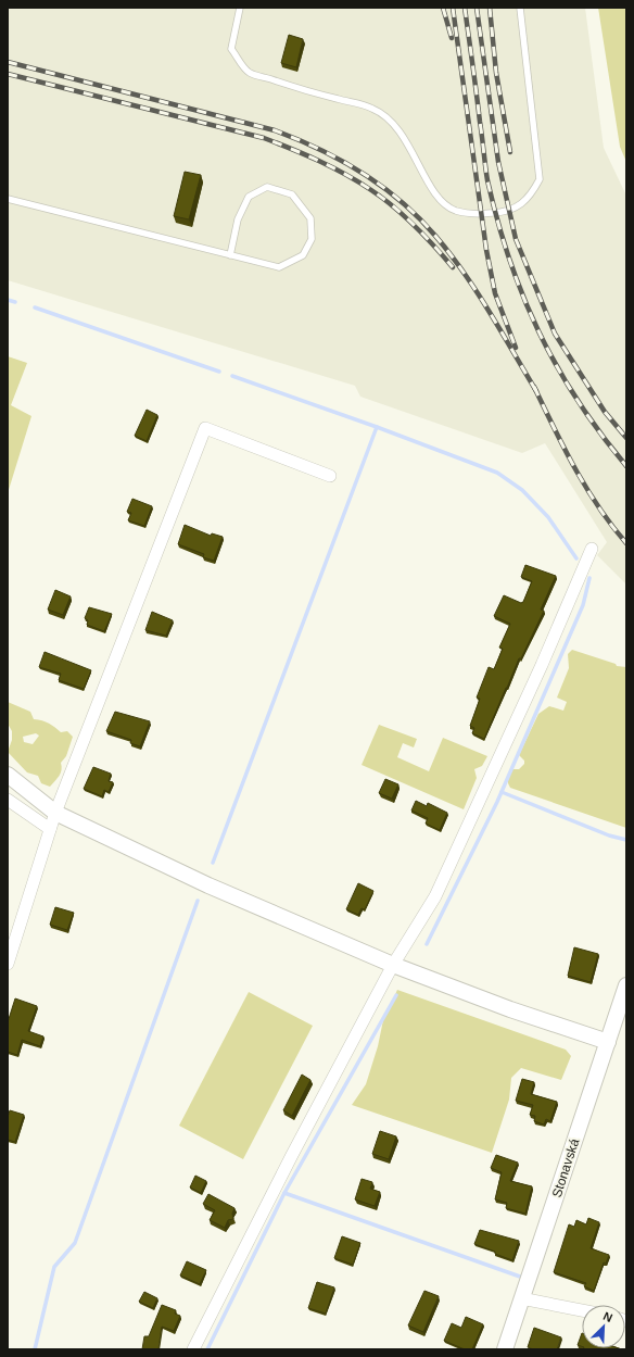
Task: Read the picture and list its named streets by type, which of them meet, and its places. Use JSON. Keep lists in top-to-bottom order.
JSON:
{
  "streets": {
    "street": ["Stonavská"]
  },
  "north": "top right"
}
